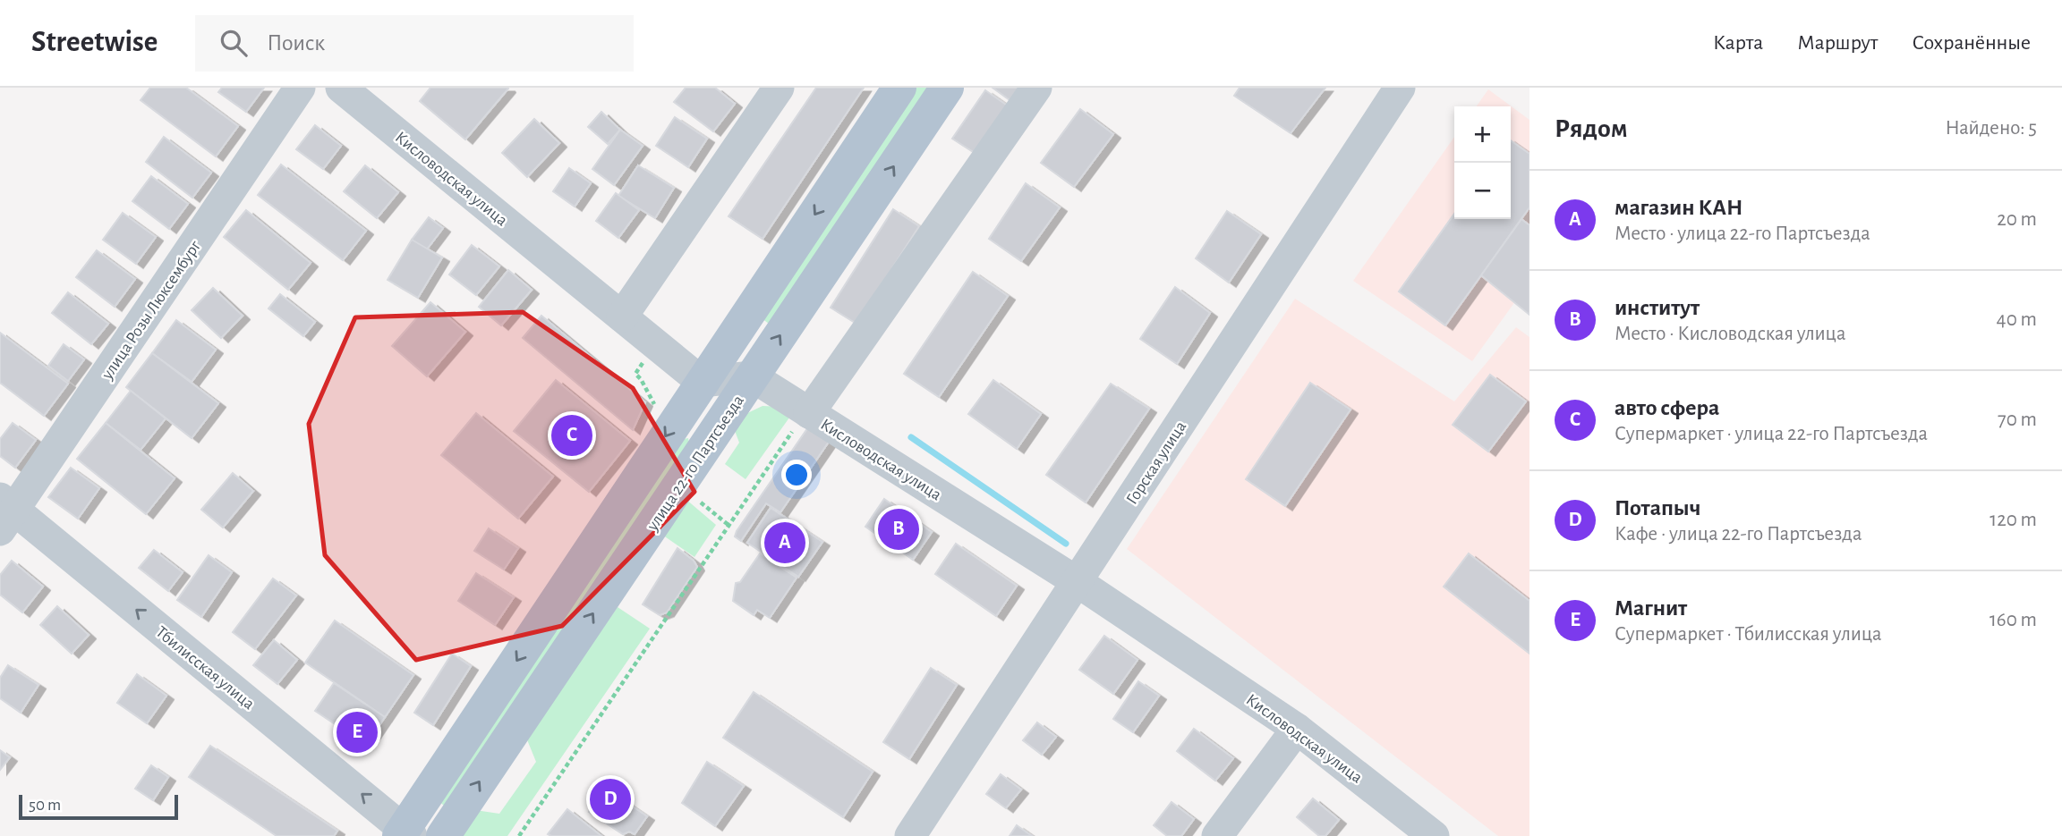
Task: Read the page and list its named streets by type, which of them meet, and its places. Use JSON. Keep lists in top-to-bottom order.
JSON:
{
  "streets": {
    "main road": ["улица 22-го Партсъезда"],
    "street": [
      "Кисловодская улица",
      "улица Розы Люксембург",
      "Горская улица",
      "Тбилисская улица"
    ]
  },
  "crossings": [
    ["Кисловодская улица", "улица 22-го Партсъезда"],
    ["Кисловодская улица", "Горская улица"],
    ["улица Розы Люксембург", "Тбилисская улица"]
  ],
  "one_way": ["Тбилисская улица"],
  "scale_bar": "50 m",
  "page": {
    "header": "Streetwise",
    "search": "Поиск",
    "nav": ["Карта", "Маршрут", "Сохранённые"],
    "heading": ["Рядом", "Найдено: 5"],
    "map_buttons": ["+", "−"],
    "list": [
      {
        "mark": "A",
        "name": "магазин КАН",
        "note": "Место · улица 22-го Партсъезда",
        "value": "20 m"
      },
      {
        "mark": "B",
        "name": "институт",
        "note": "Место · Кисловодская улица",
        "value": "40 m"
      },
      {
        "mark": "C",
        "name": "авто сфера",
        "note": "Супермаркет · улица 22-го Партсъезда",
        "value": "70 m"
      },
      {
        "mark": "D",
        "name": "Потапыч",
        "note": "Кафе · улица 22-го Партсъезда",
        "value": "120 m"
      },
      {
        "mark": "E",
        "name": "Магнит",
        "note": "Супермаркет · Тбилисская улица",
        "value": "160 m"
      }
    ],
    "pins": [
      "C",
      "B",
      "A",
      "E",
      "D"
    ],
    "scale": "50 m"
  }
}
